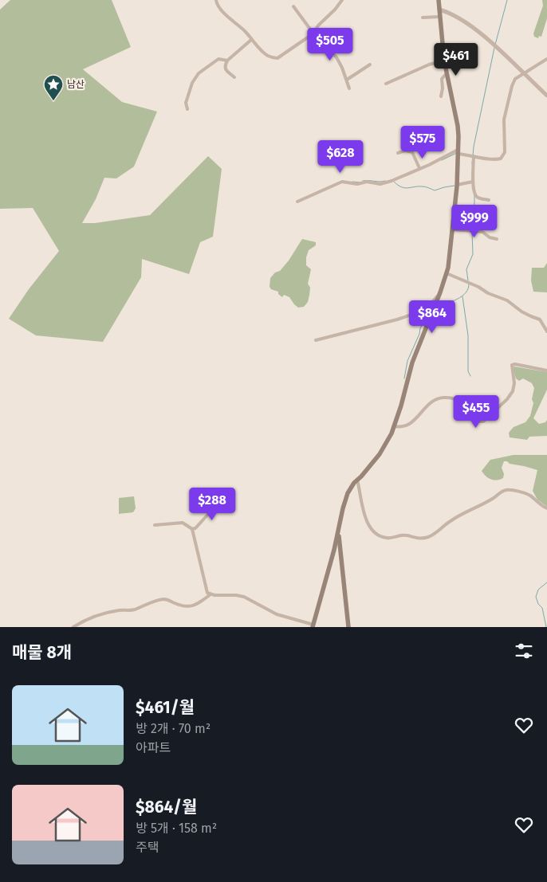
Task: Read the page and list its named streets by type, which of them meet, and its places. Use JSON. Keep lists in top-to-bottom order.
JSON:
{
  "places": {
    "place": ["남산"]
  },
  "page": {
    "price": [
      "$505",
      "$461",
      "$575",
      "$628",
      "$999",
      "$864",
      "$455",
      "$288"
    ],
    "heading": "매물 8개",
    "list": [
      {
        "name": "$461/월",
        "note": "방 2개 · 70 m² · 아파트"
      },
      {
        "name": "$864/월",
        "note": "방 5개 · 158 m² · 주택"
      }
    ]
  }
}
